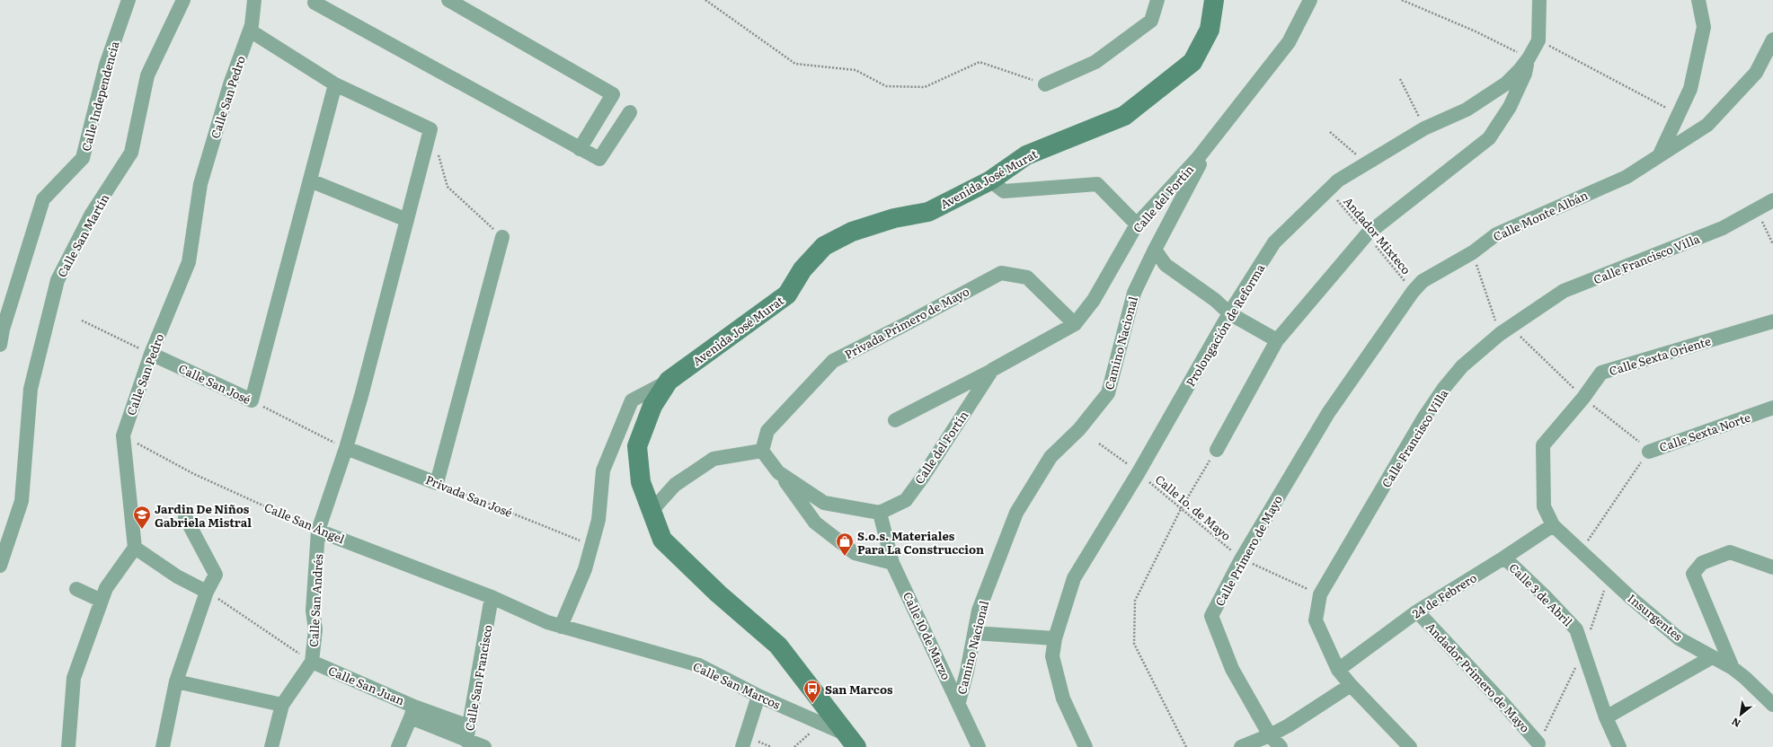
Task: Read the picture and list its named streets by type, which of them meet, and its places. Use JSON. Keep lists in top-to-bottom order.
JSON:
{
  "streets": {
    "street": [
      "Calle Independencia",
      "Calle San Pedro",
      "Avenida José Murat",
      "Calle del Fortín",
      "Calle Monte Albán",
      "Calle San Martín",
      "Calle Francisco Villa",
      "Privada Primero de Mayo",
      "Prolongación de Reforma",
      "Camino Nacional",
      "Calle Sexta Oriente",
      "Calle San José",
      "Calle Sexta Norte",
      "Privada San José",
      "Calle San Ángel",
      "Calle Primero de Mayo",
      "Calle 3 de Abril",
      "24 de Febrero",
      "Calle San Andrés",
      "Insurgentes",
      "Calle 10 de Marzo",
      "Andador Primero de Mayo",
      "Calle San Francisco",
      "Calle San Juan",
      "Calle San Marcos"
    ],
    "path": ["Andador Mixteco", "Calle 1o. de Mayo"]
  },
  "crossings": [
    ["Calle San Pedro", "Calle San José"],
    ["Calle San Pedro", "Calle San Ángel"],
    ["Avenida José Murat", "Calle San Marcos"],
    ["Calle del Fortín", "Privada Primero de Mayo"],
    ["Calle del Fortín", "Camino Nacional"],
    ["Calle del Fortín", "Calle 10 de Marzo"],
    ["Calle Monte Albán", "Andador Mixteco"],
    ["Calle Monte Albán", "Calle Primero de Mayo"],
    ["Andador Mixteco", "Prolongación de Reforma"],
    ["Calle Francisco Villa", "Calle 1o. de Mayo"],
    ["Prolongación de Reforma", "Calle 1o. de Mayo"],
    ["Camino Nacional", "Calle 10 de Marzo"],
    ["Calle Sexta Oriente", "24 de Febrero"],
    ["Calle Sexta Oriente", "Insurgentes"],
    ["Calle San José", "Privada San José"],
    ["Calle San José", "Calle San Andrés"],
    ["Calle Sexta Norte", "Insurgentes"],
    ["Privada San José", "Calle San Andrés"],
    ["Calle 1o. de Mayo", "Calle Primero de Mayo"],
    ["Calle San Ángel", "Calle San Andrés"],
    ["Calle San Ángel", "Calle San Francisco"],
    ["Calle San Ángel", "Calle San Marcos"],
    ["Calle 3 de Abril", "24 de Febrero"],
    ["24 de Febrero", "Insurgentes"],
    ["24 de Febrero", "Andador Primero de Mayo"],
    ["Calle San Andrés", "Calle San Juan"],
    ["Calle San Francisco", "Calle San Juan"],
    ["Calle San Francisco", "Calle San Marcos"]
  ],
  "places": {
    "school or university": ["Jardin De Niños Gabriela Mistral"],
    "shop": ["S.o.s. Materiales Para La Construccion"],
    "bus stop": ["San Marcos"]
  },
  "north": "bottom left"
}
